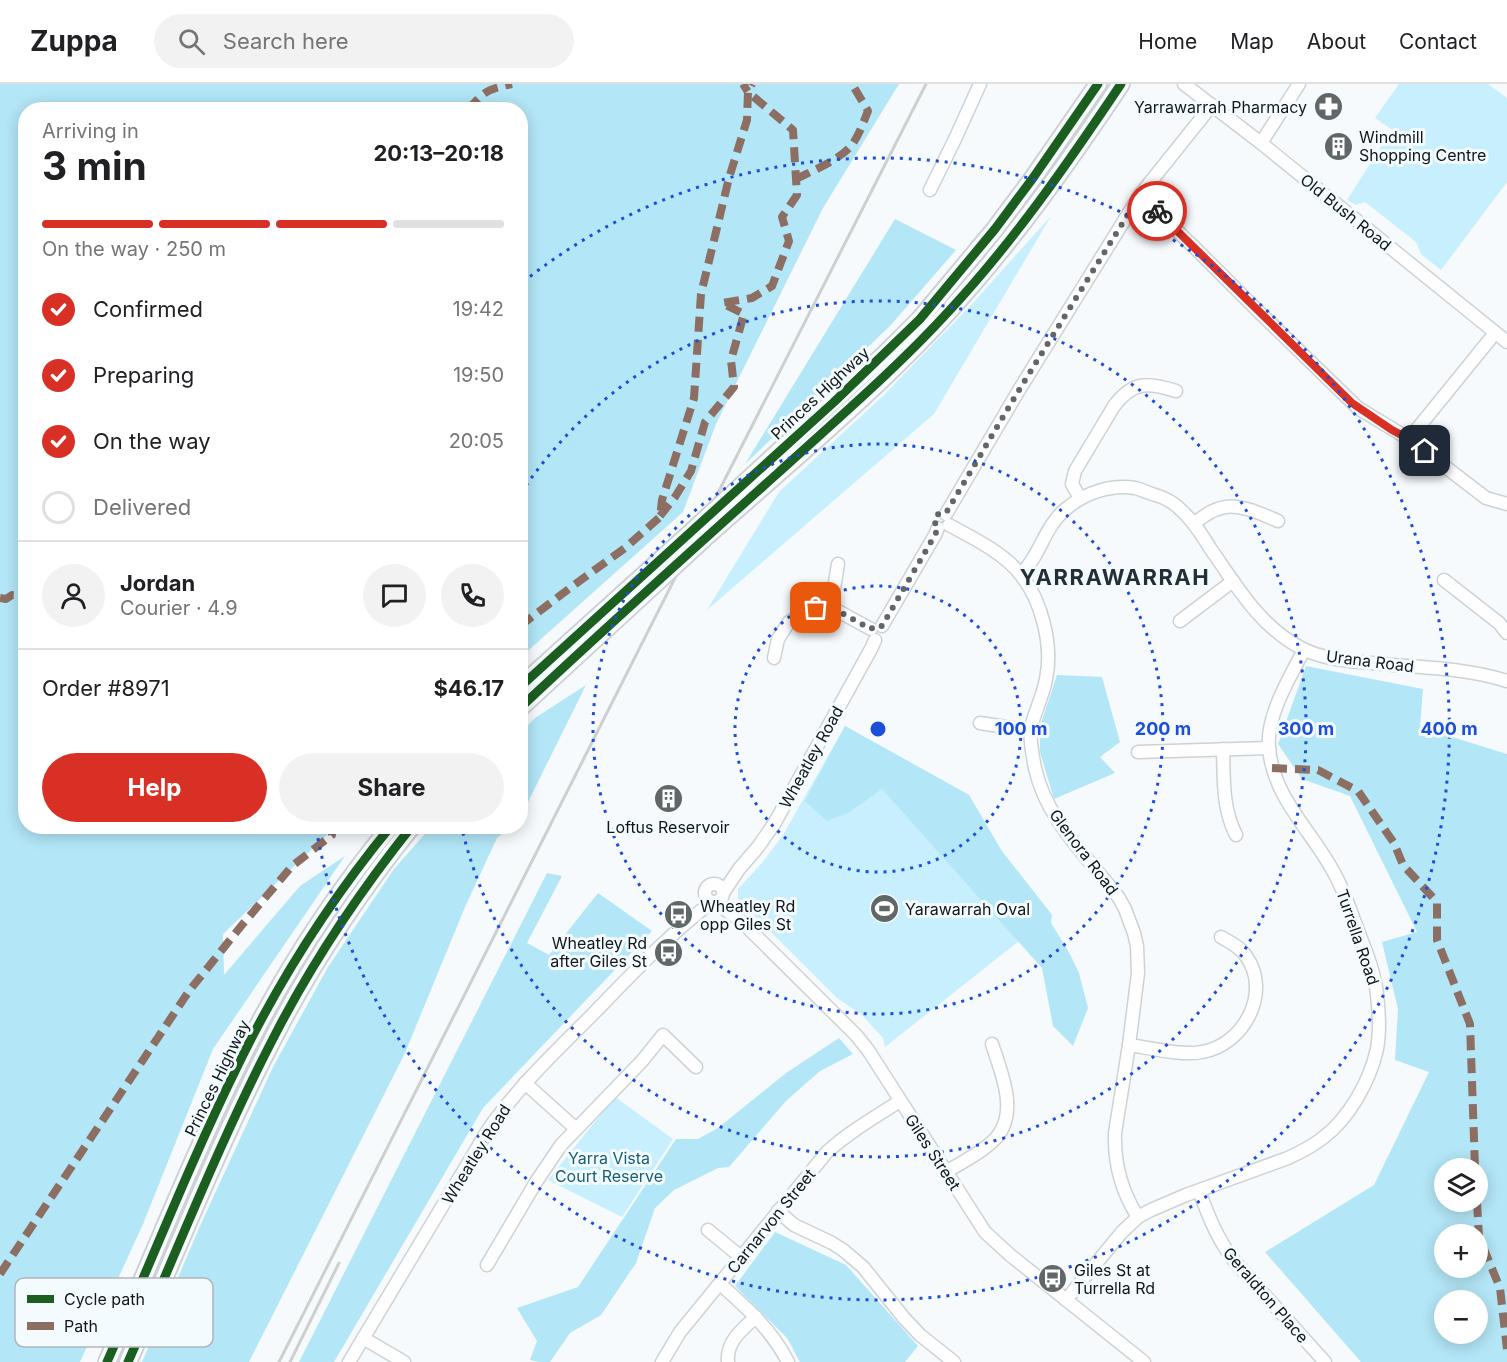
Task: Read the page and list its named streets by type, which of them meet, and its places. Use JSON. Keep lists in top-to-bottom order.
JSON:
{
  "streets": {
    "highway": ["Princes Highway"],
    "street": [
      "Old Bush Road",
      "Urana Road",
      "Wheatley Road",
      "Glenora Road",
      "Turrella Road",
      "Giles Street",
      "Carnarvon Street",
      "Geraldton Place"
    ]
  },
  "crossings": [
    ["Old Bush Road", "Wheatley Road"],
    ["Urana Road", "Glenora Road"],
    ["Urana Road", "Turrella Road"],
    ["Wheatley Road", "Glenora Road"],
    ["Wheatley Road", "Giles Street"],
    ["Glenora Road", "Turrella Road"],
    ["Turrella Road", "Giles Street"],
    ["Turrella Road", "Geraldton Place"],
    ["Giles Street", "Carnarvon Street"]
  ],
  "districts": ["YARRAWARRAH"],
  "parks": ["Yarra Vista Court Reserve"],
  "places": {
    "pharmacy": ["Yarrawarrah Pharmacy"],
    "building": ["Windmill Shopping Centre", "Loftus Reservoir"],
    "sports": ["Yarawarrah Oval"],
    "bus stop": ["Wheatley Rd opp Giles St", "Wheatley Rd after Giles St", "Giles St at Turrella Rd"]
  },
  "legend": ["Cycle path", "Path"],
  "page": {
    "header": "Zuppa",
    "search": "Search here",
    "nav": [
      "Home",
      "Map",
      "About",
      "Contact"
    ],
    "heading": ["3 min", "Arriving in", "20:13–20:18"],
    "panel": [
      "Jordan",
      "Courier · 4.9",
      "Order #8971",
      "$46.17"
    ],
    "bar": "On the way · 250 m",
    "list": [
      ["Confirmed", "19:42"],
      ["Preparing", "19:50"],
      ["On the way", "20:05"],
      "Delivered"
    ],
    "buttons": ["Help", "Share"],
    "map_buttons": ["+", "−"]
  },
  "rings": [
    "100 m",
    "200 m",
    "300 m",
    "400 m"
  ]
}
